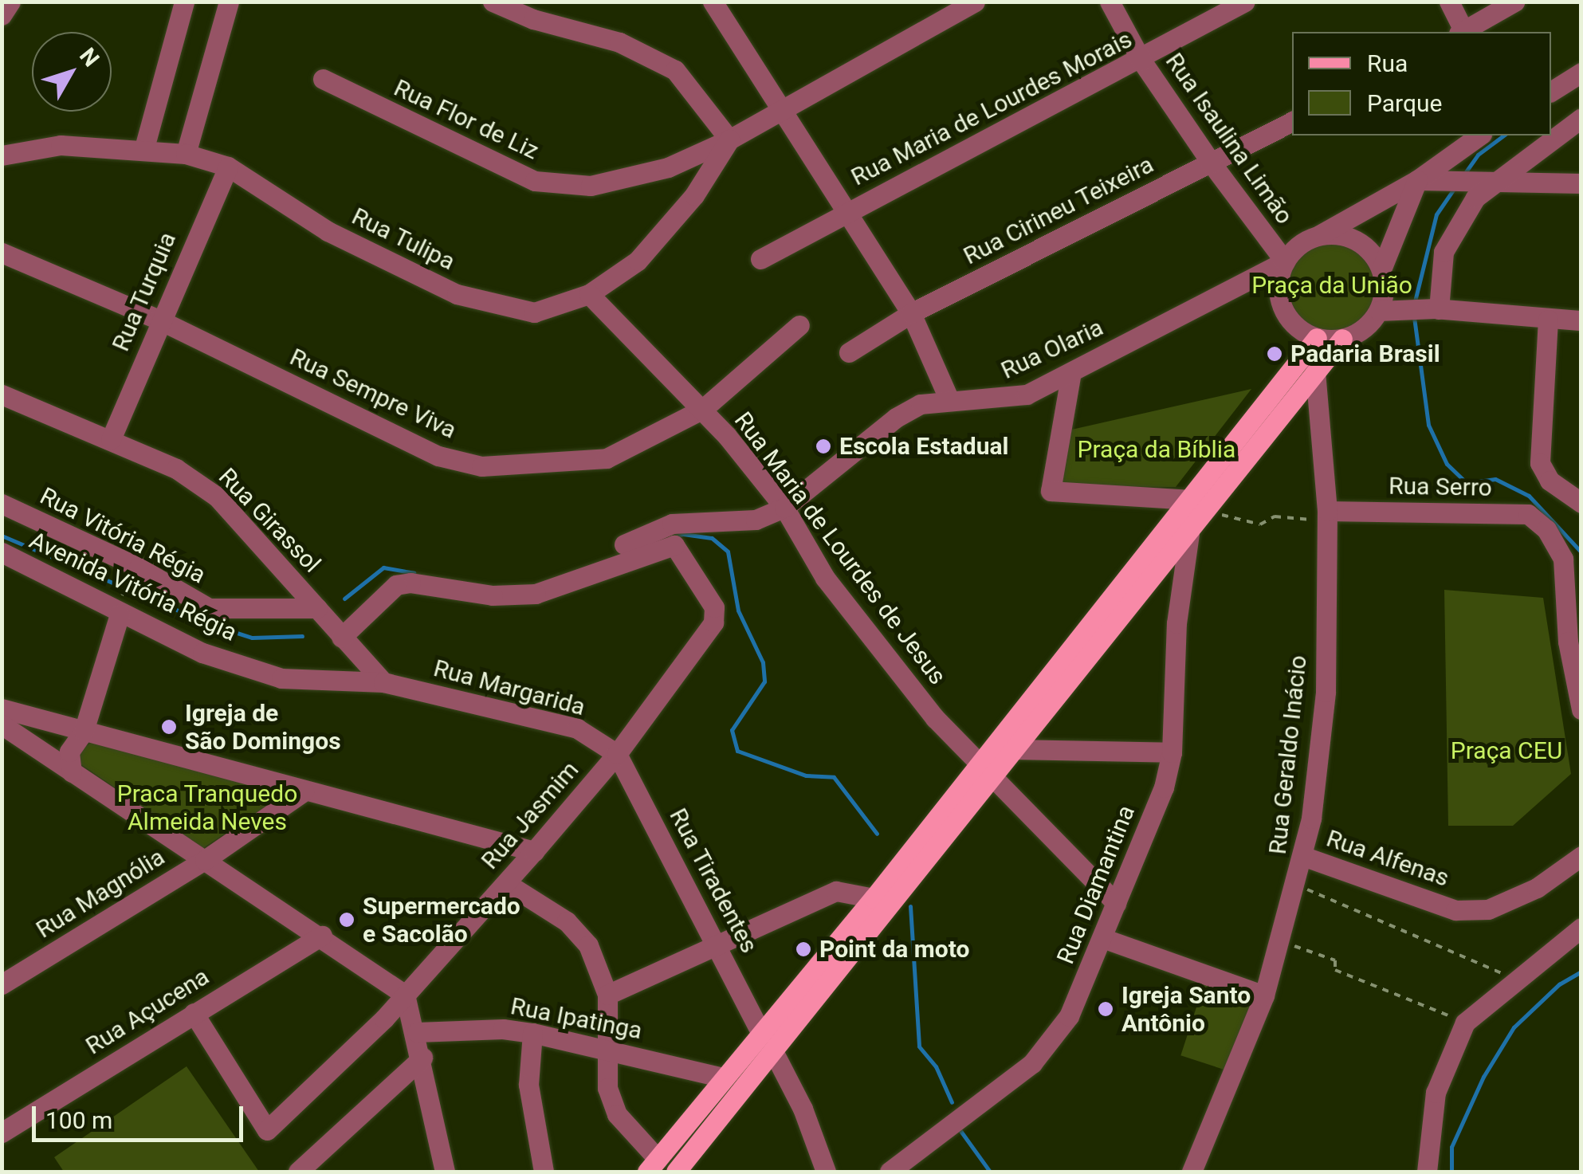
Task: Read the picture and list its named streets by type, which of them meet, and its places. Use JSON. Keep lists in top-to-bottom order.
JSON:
{
  "streets": {
    "street": [
      "Rua Maria de Lourdes Morais",
      "Rua Flor de Liz",
      "Rua Isaulina Limão",
      "Rua Cirineu Teixeira",
      "Rua Tulipa",
      "Rua Turquia",
      "Rua Olaria",
      "Rua Sempre Viva",
      "Rua Serro",
      "Rua Girassol",
      "Rua Vitória Régia",
      "Rua Maria de Lourdes de Jesus",
      "Avenida Vitória Régia",
      "Rua Margarida",
      "Rua Geraldo Inácio",
      "Rua Jasmim",
      "Rua Alfenas",
      "Rua Tiradentes",
      "Rua Diamantina",
      "Rua Magnólia",
      "Rua Açucena",
      "Rua Ipatinga"
    ]
  },
  "crossings": [
    ["Rua Maria de Lourdes Morais", "Rua Isaulina Limão"],
    ["Rua Flor de Liz", "Rua Tulipa"],
    ["Rua Isaulina Limão", "Rua Cirineu Teixeira"],
    ["Rua Isaulina Limão", "Rua Olaria"],
    ["Rua Tulipa", "Rua Turquia"],
    ["Rua Tulipa", "Rua Maria de Lourdes de Jesus"],
    ["Rua Turquia", "Rua Sempre Viva"],
    ["Rua Turquia", "Rua Girassol"],
    ["Rua Olaria", "Rua Maria de Lourdes de Jesus"],
    ["Rua Sempre Viva", "Rua Maria de Lourdes de Jesus"],
    ["Rua Serro", "Rua Geraldo Inácio"],
    ["Rua Girassol", "Rua Vitória Régia"],
    ["Rua Girassol", "Avenida Vitória Régia"],
    ["Rua Girassol", "Rua Margarida"],
    ["Rua Girassol", "Rua Jasmim"],
    ["Rua Maria de Lourdes de Jesus", "Rua Diamantina"],
    ["Avenida Vitória Régia", "Rua Margarida"],
    ["Rua Margarida", "Rua Jasmim"],
    ["Rua Margarida", "Rua Tiradentes"],
    ["Rua Geraldo Inácio", "Rua Alfenas"],
    ["Rua Jasmim", "Rua Tiradentes"],
    ["Rua Jasmim", "Rua Açucena"]
  ],
  "parks": [
    "Praça da União",
    "Praça da Bíblia",
    "Praça CEU",
    "Praca Tranquedo Almeida Neves"
  ],
  "places": [
    "Padaria Brasil",
    "Escola Estadual",
    "Igreja de São Domingos",
    "Supermercado e Sacolão",
    "Point da moto",
    "Igreja Santo Antônio"
  ],
  "legend": ["Rua", "Parque"],
  "scale_bar": "100 m",
  "north": "top right"
}
